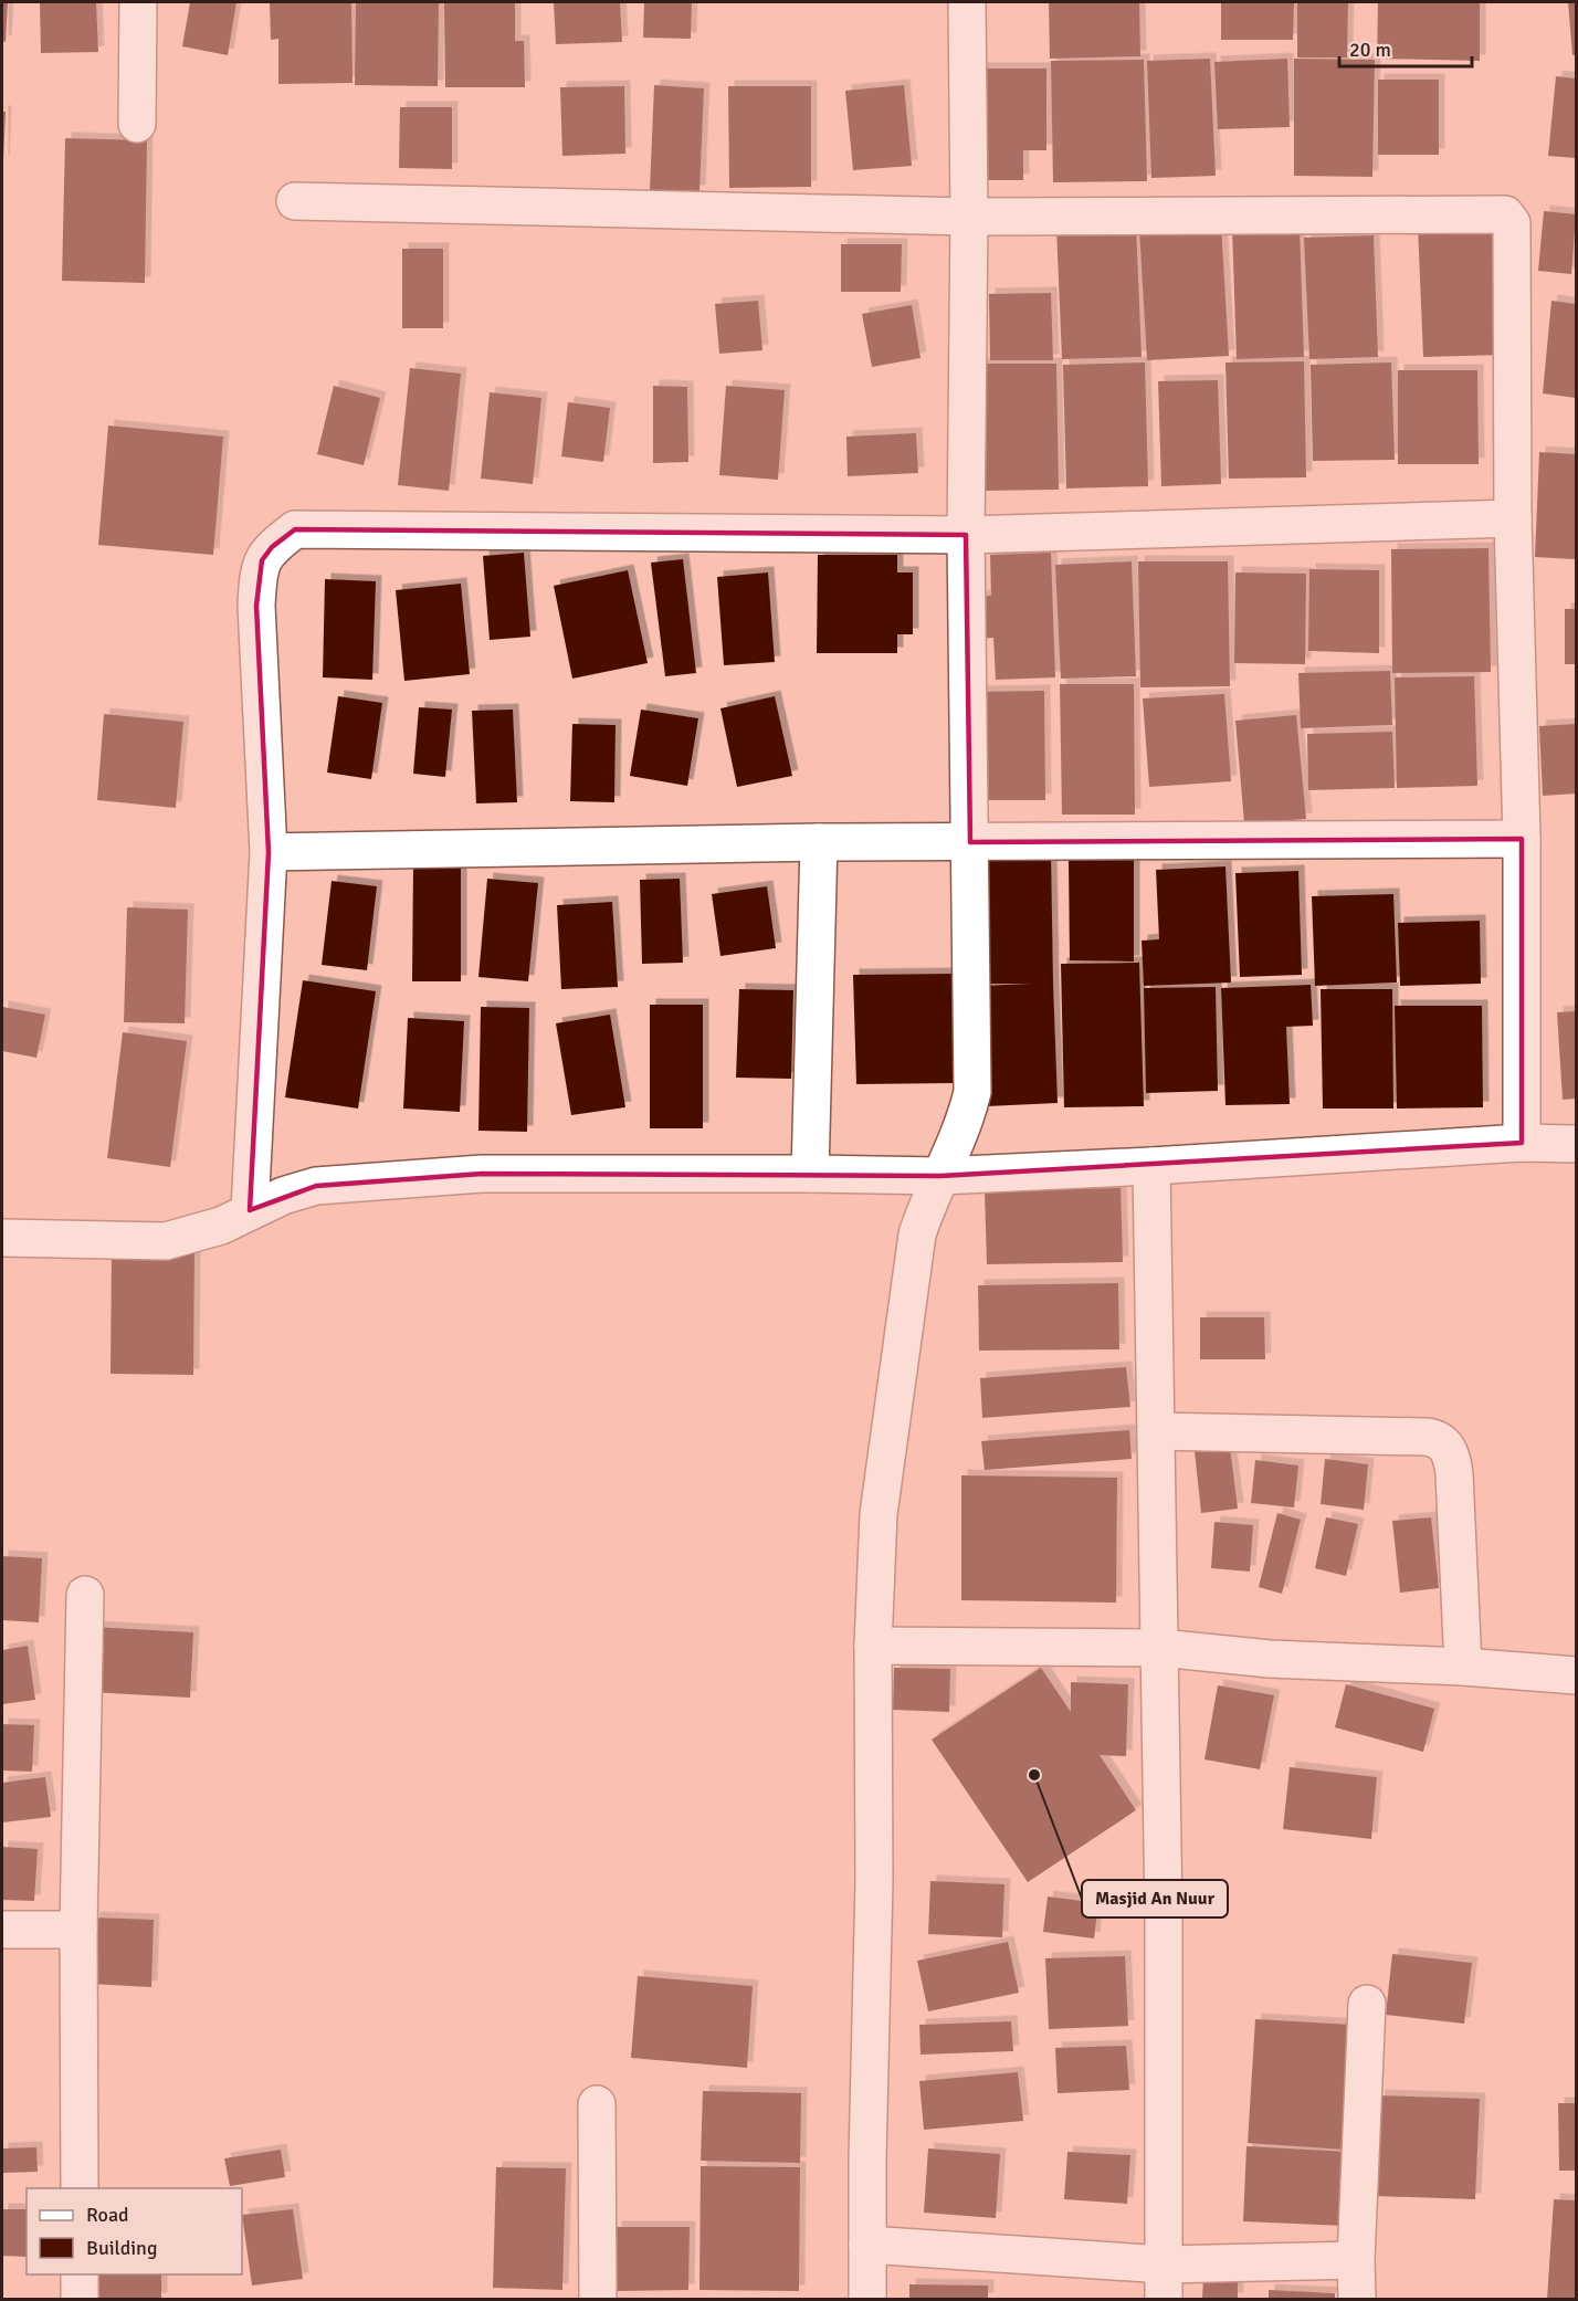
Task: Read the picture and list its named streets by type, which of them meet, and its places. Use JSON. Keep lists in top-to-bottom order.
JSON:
{
  "places": ["Masjid An Nuur"],
  "legend": ["Road", "Building"],
  "scale_bar": "20 m"
}
